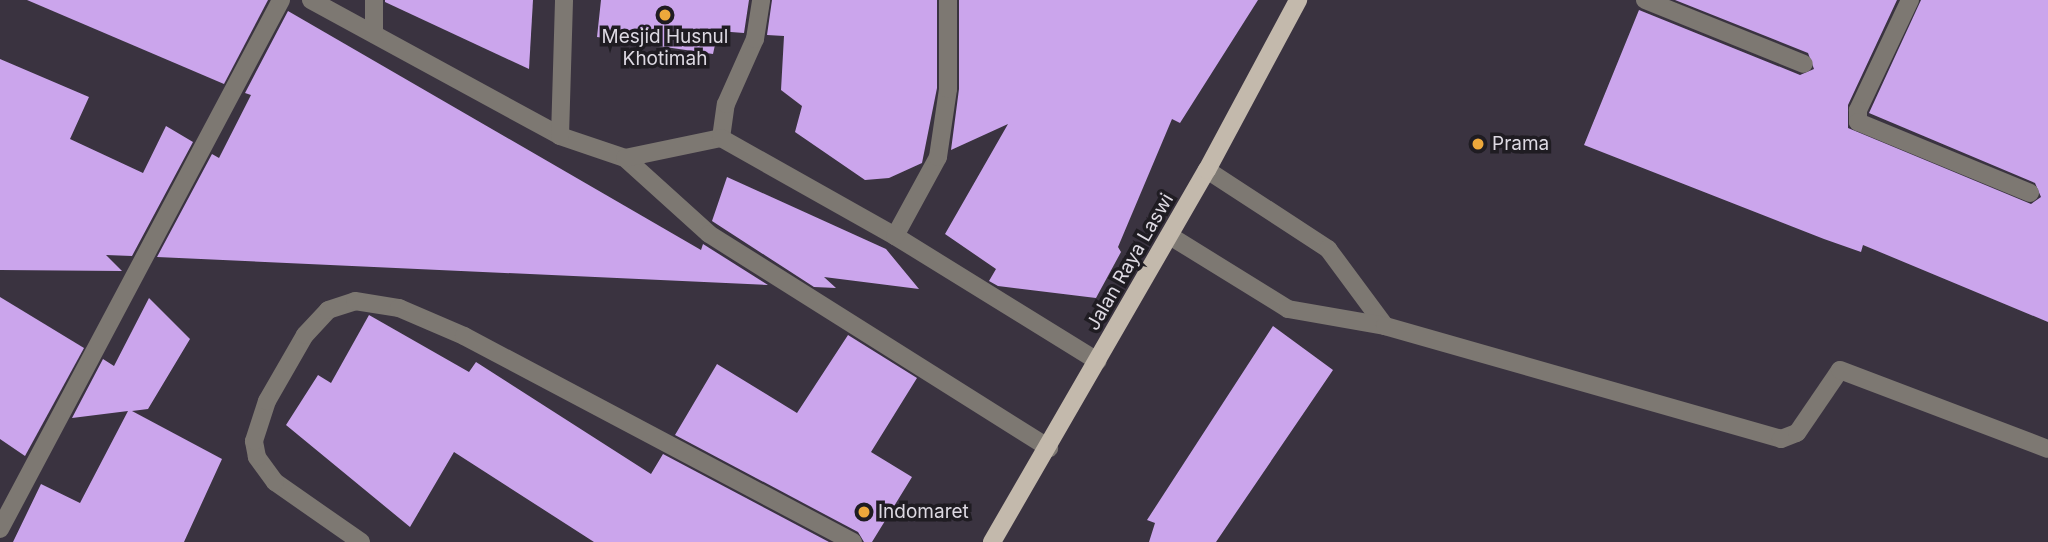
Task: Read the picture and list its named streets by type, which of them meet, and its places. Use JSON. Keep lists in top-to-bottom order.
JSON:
{
  "streets": {
    "main road": ["Jalan Raya Laswi"]
  },
  "places": ["Mesjid Husnul Khotimah", "Prama", "Indomaret"]
}
